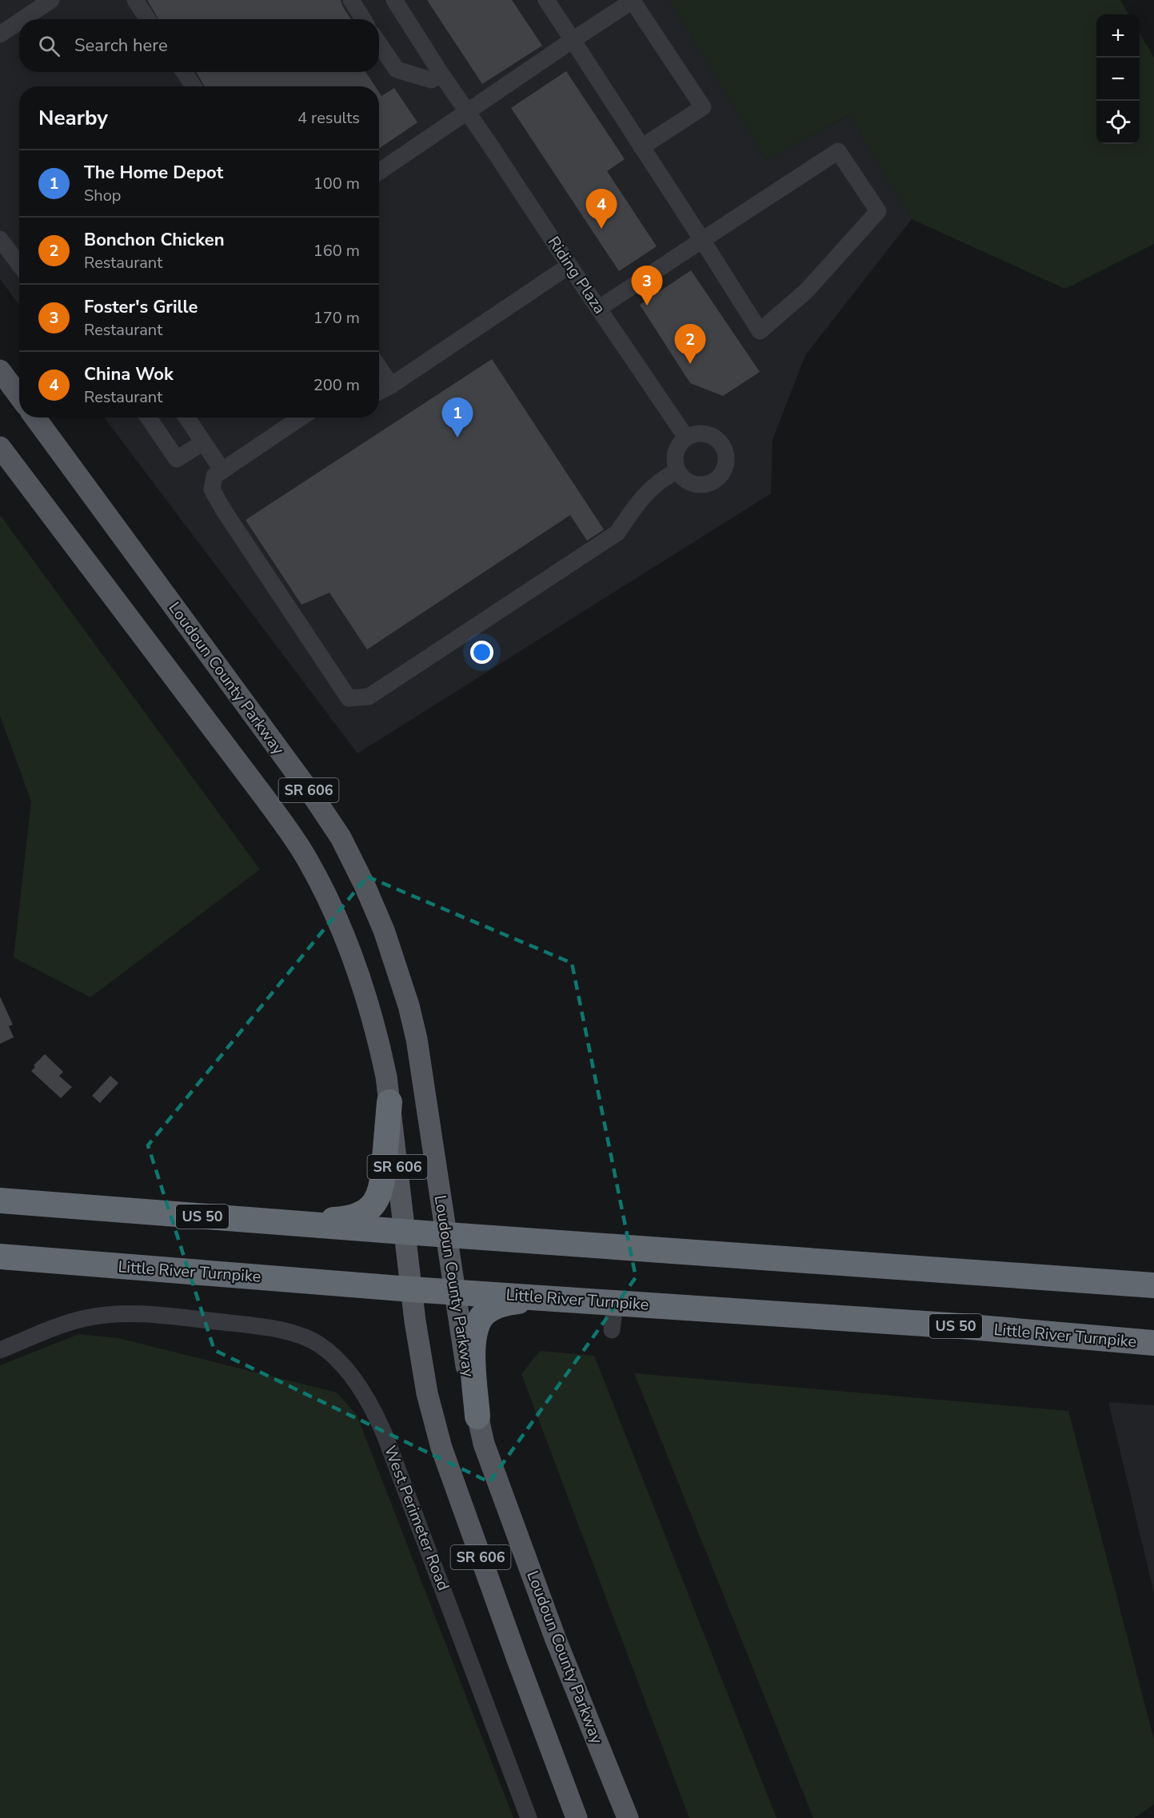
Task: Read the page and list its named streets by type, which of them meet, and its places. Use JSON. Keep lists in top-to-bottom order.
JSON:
{
  "streets": {
    "highway": ["US 50", "Little River Turnpike"],
    "main road": ["Loudoun County Parkway", "SR 606"],
    "lane": ["Riding Plaza", "West Perimeter Road"]
  },
  "crossings": [
    ["Loudoun County Parkway", "US 50"],
    ["Loudoun County Parkway", "Little River Turnpike"],
    ["SR 606", "US 50"],
    ["SR 606", "Little River Turnpike"]
  ],
  "page": {
    "map_buttons": ["+", "−"],
    "search": "Search here",
    "heading": ["Nearby", "4 results"],
    "list": [
      {
        "mark": "1",
        "name": "The Home Depot",
        "note": "Shop",
        "value": "100 m"
      },
      {
        "mark": "2",
        "name": "Bonchon Chicken",
        "note": "Restaurant",
        "value": "160 m"
      },
      {
        "mark": "3",
        "name": "Foster's Grille",
        "note": "Restaurant",
        "value": "170 m"
      },
      {
        "mark": "4",
        "name": "China Wok",
        "note": "Restaurant",
        "value": "200 m"
      }
    ],
    "pins": [
      "4",
      "3",
      "2",
      "1"
    ]
  }
}
